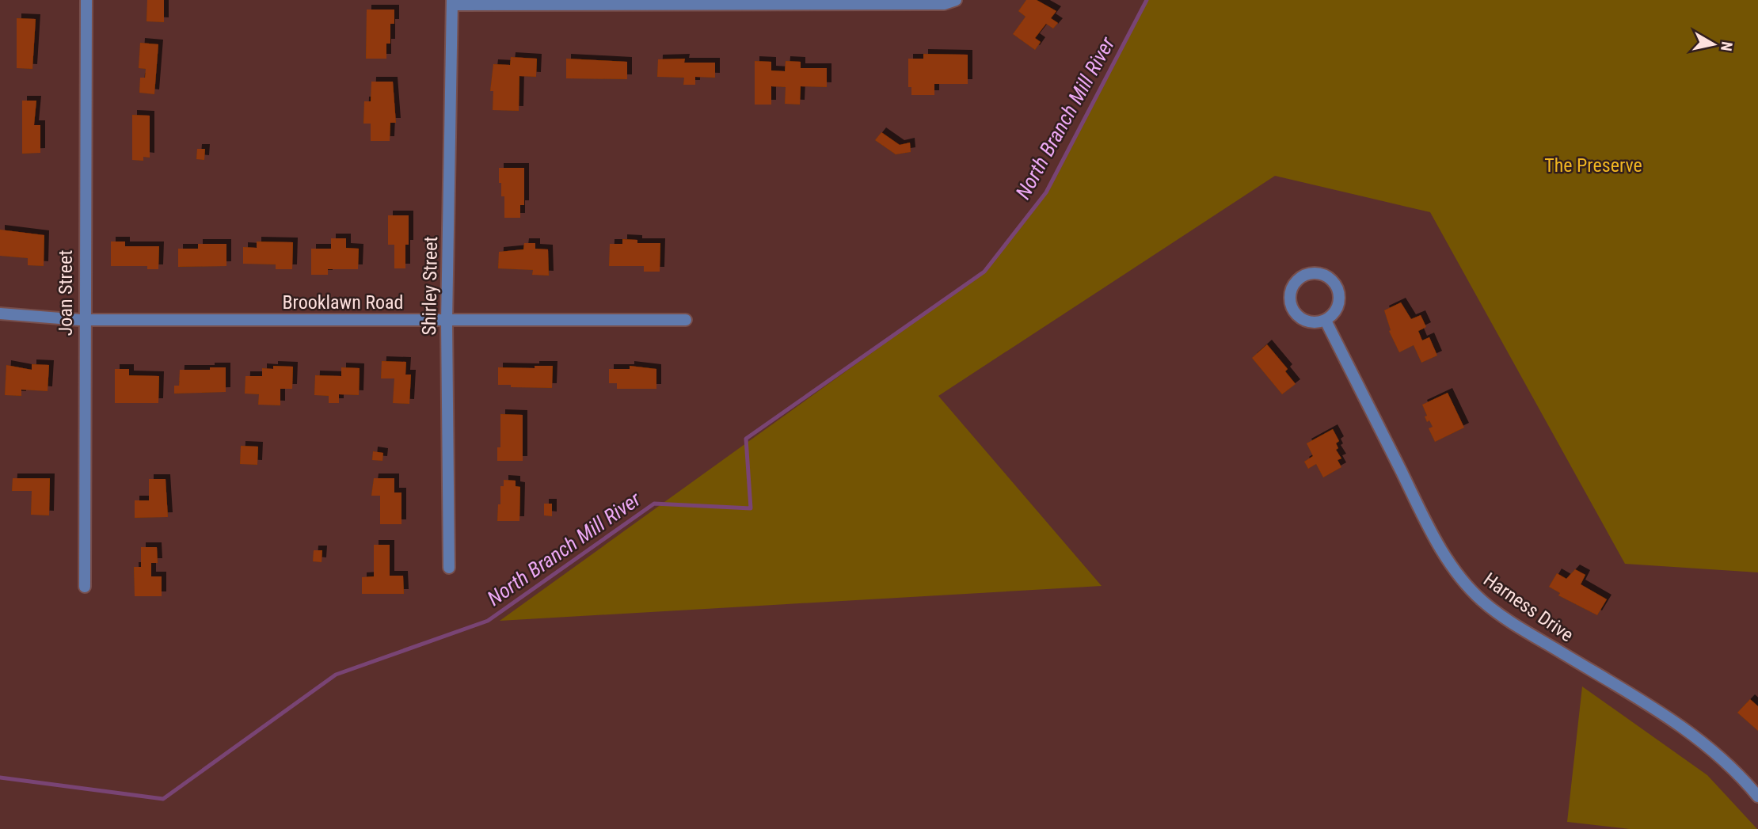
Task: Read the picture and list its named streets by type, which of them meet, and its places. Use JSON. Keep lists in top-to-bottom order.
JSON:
{
  "streets": {
    "street": [
      "Shirley Street",
      "Joan Street",
      "Brooklawn Road",
      "Harness Drive"
    ]
  },
  "crossings": [
    ["Shirley Street", "Brooklawn Road"],
    ["Joan Street", "Brooklawn Road"]
  ],
  "water": ["North Branch Mill River"],
  "parks": ["The Preserve"],
  "north": "right"
}
